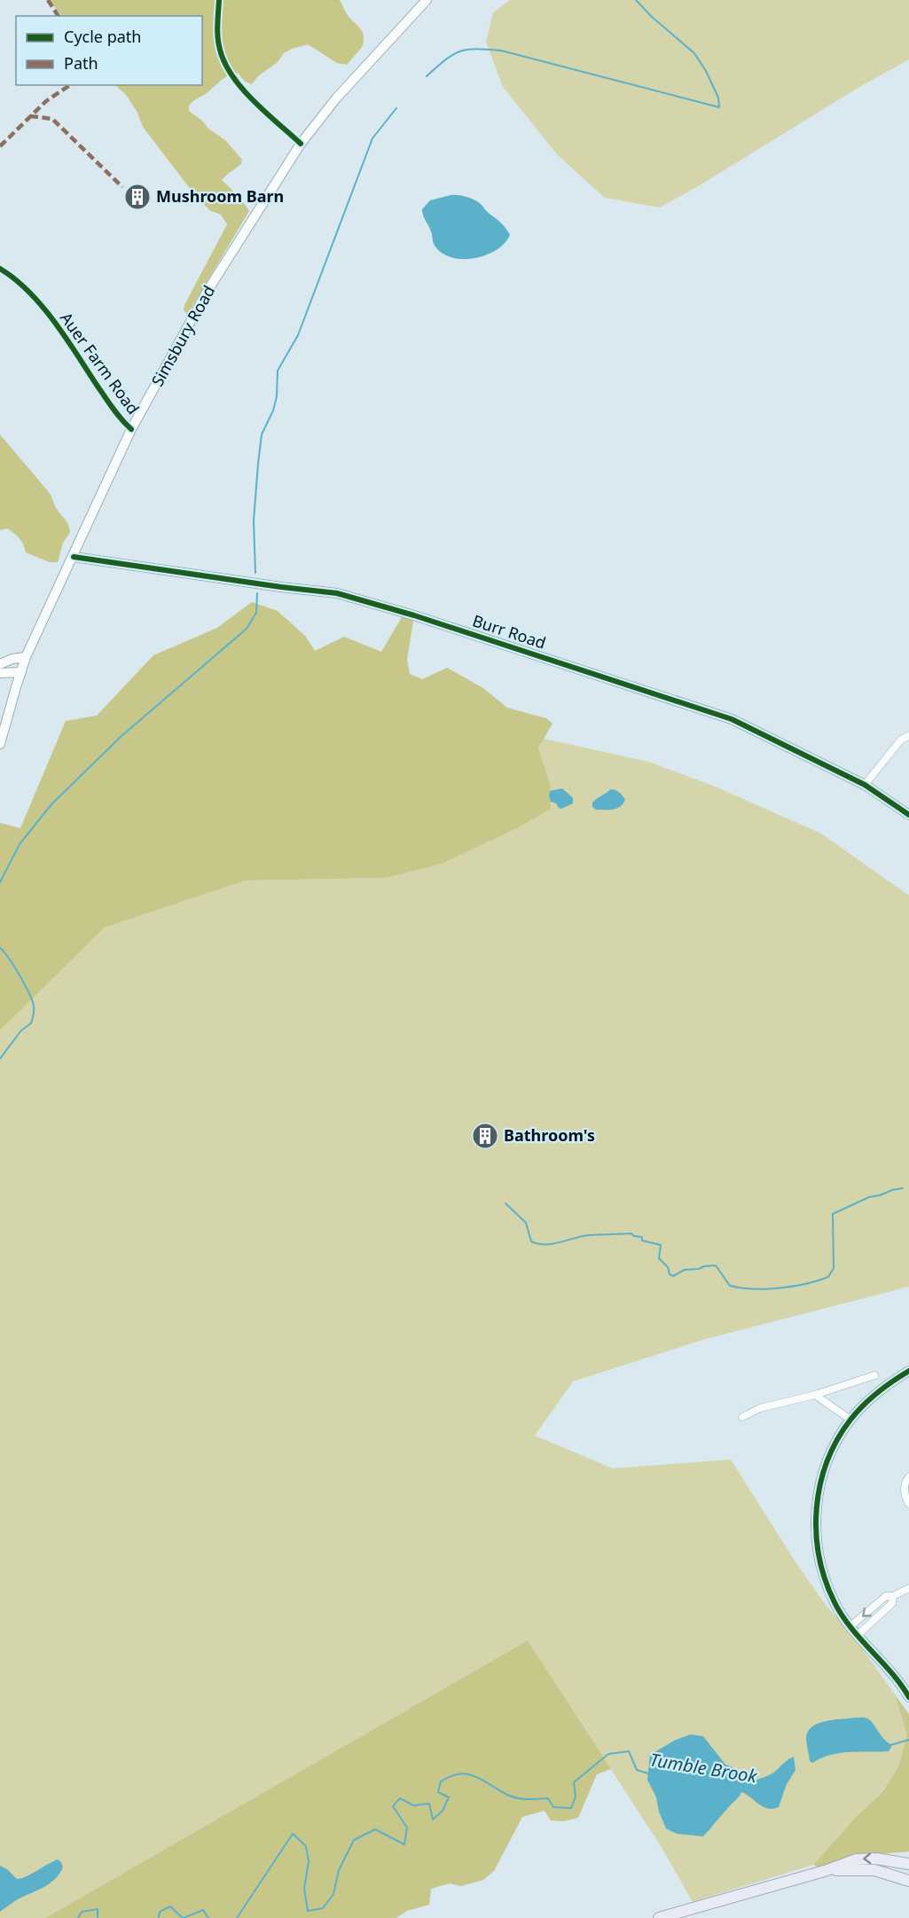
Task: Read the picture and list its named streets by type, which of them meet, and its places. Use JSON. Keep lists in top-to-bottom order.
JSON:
{
  "streets": {
    "street": ["Simsbury Road", "Auer Farm Road", "Burr Road"]
  },
  "crossings": [
    ["Simsbury Road", "Auer Farm Road"],
    ["Simsbury Road", "Burr Road"]
  ],
  "water": ["Tumble Brook"],
  "places": {
    "building": ["Mushroom Barn", "Bathroom's"]
  },
  "legend": ["Cycle path", "Path"]
}
